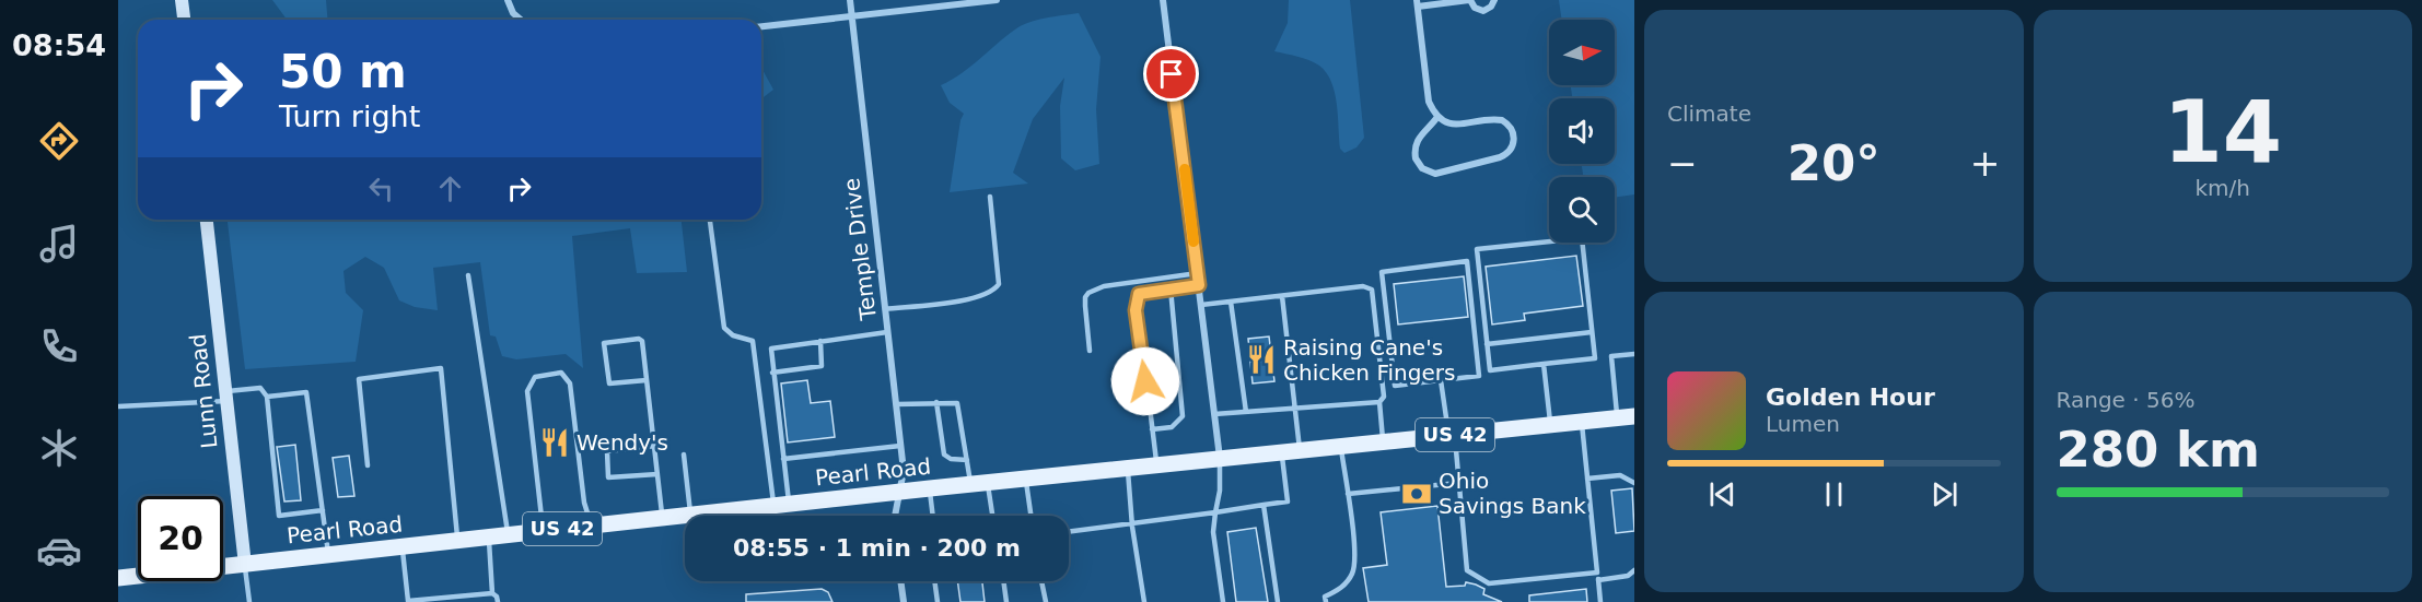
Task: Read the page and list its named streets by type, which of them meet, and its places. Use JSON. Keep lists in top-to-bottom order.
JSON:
{
  "streets": {
    "main road": ["US 42", "Pearl Road"],
    "street": ["Temple Drive", "Lunn Road"]
  },
  "crossings": [
    ["Temple Drive", "Pearl Road"],
    ["Lunn Road", "Pearl Road"]
  ],
  "places": {
    "restaurant": ["Raising Cane's Chicken Fingers", "Wendy's"],
    "bank": ["Ohio Savings Bank"]
  },
  "north": "right",
  "page": {
    "tabs": "08:54",
    "tile": [
      "Climate",
      ["14", "km/h"],
      ["Range · 56%", "280 km"]
    ],
    "turn": ["50 m", "Turn right"],
    "heat": ["−", "20°", "+"],
    "song": ["Golden Hour", "Lumen"],
    "limit": "20",
    "trip": "08:55 · 1 min · 200 m"
  }
}
